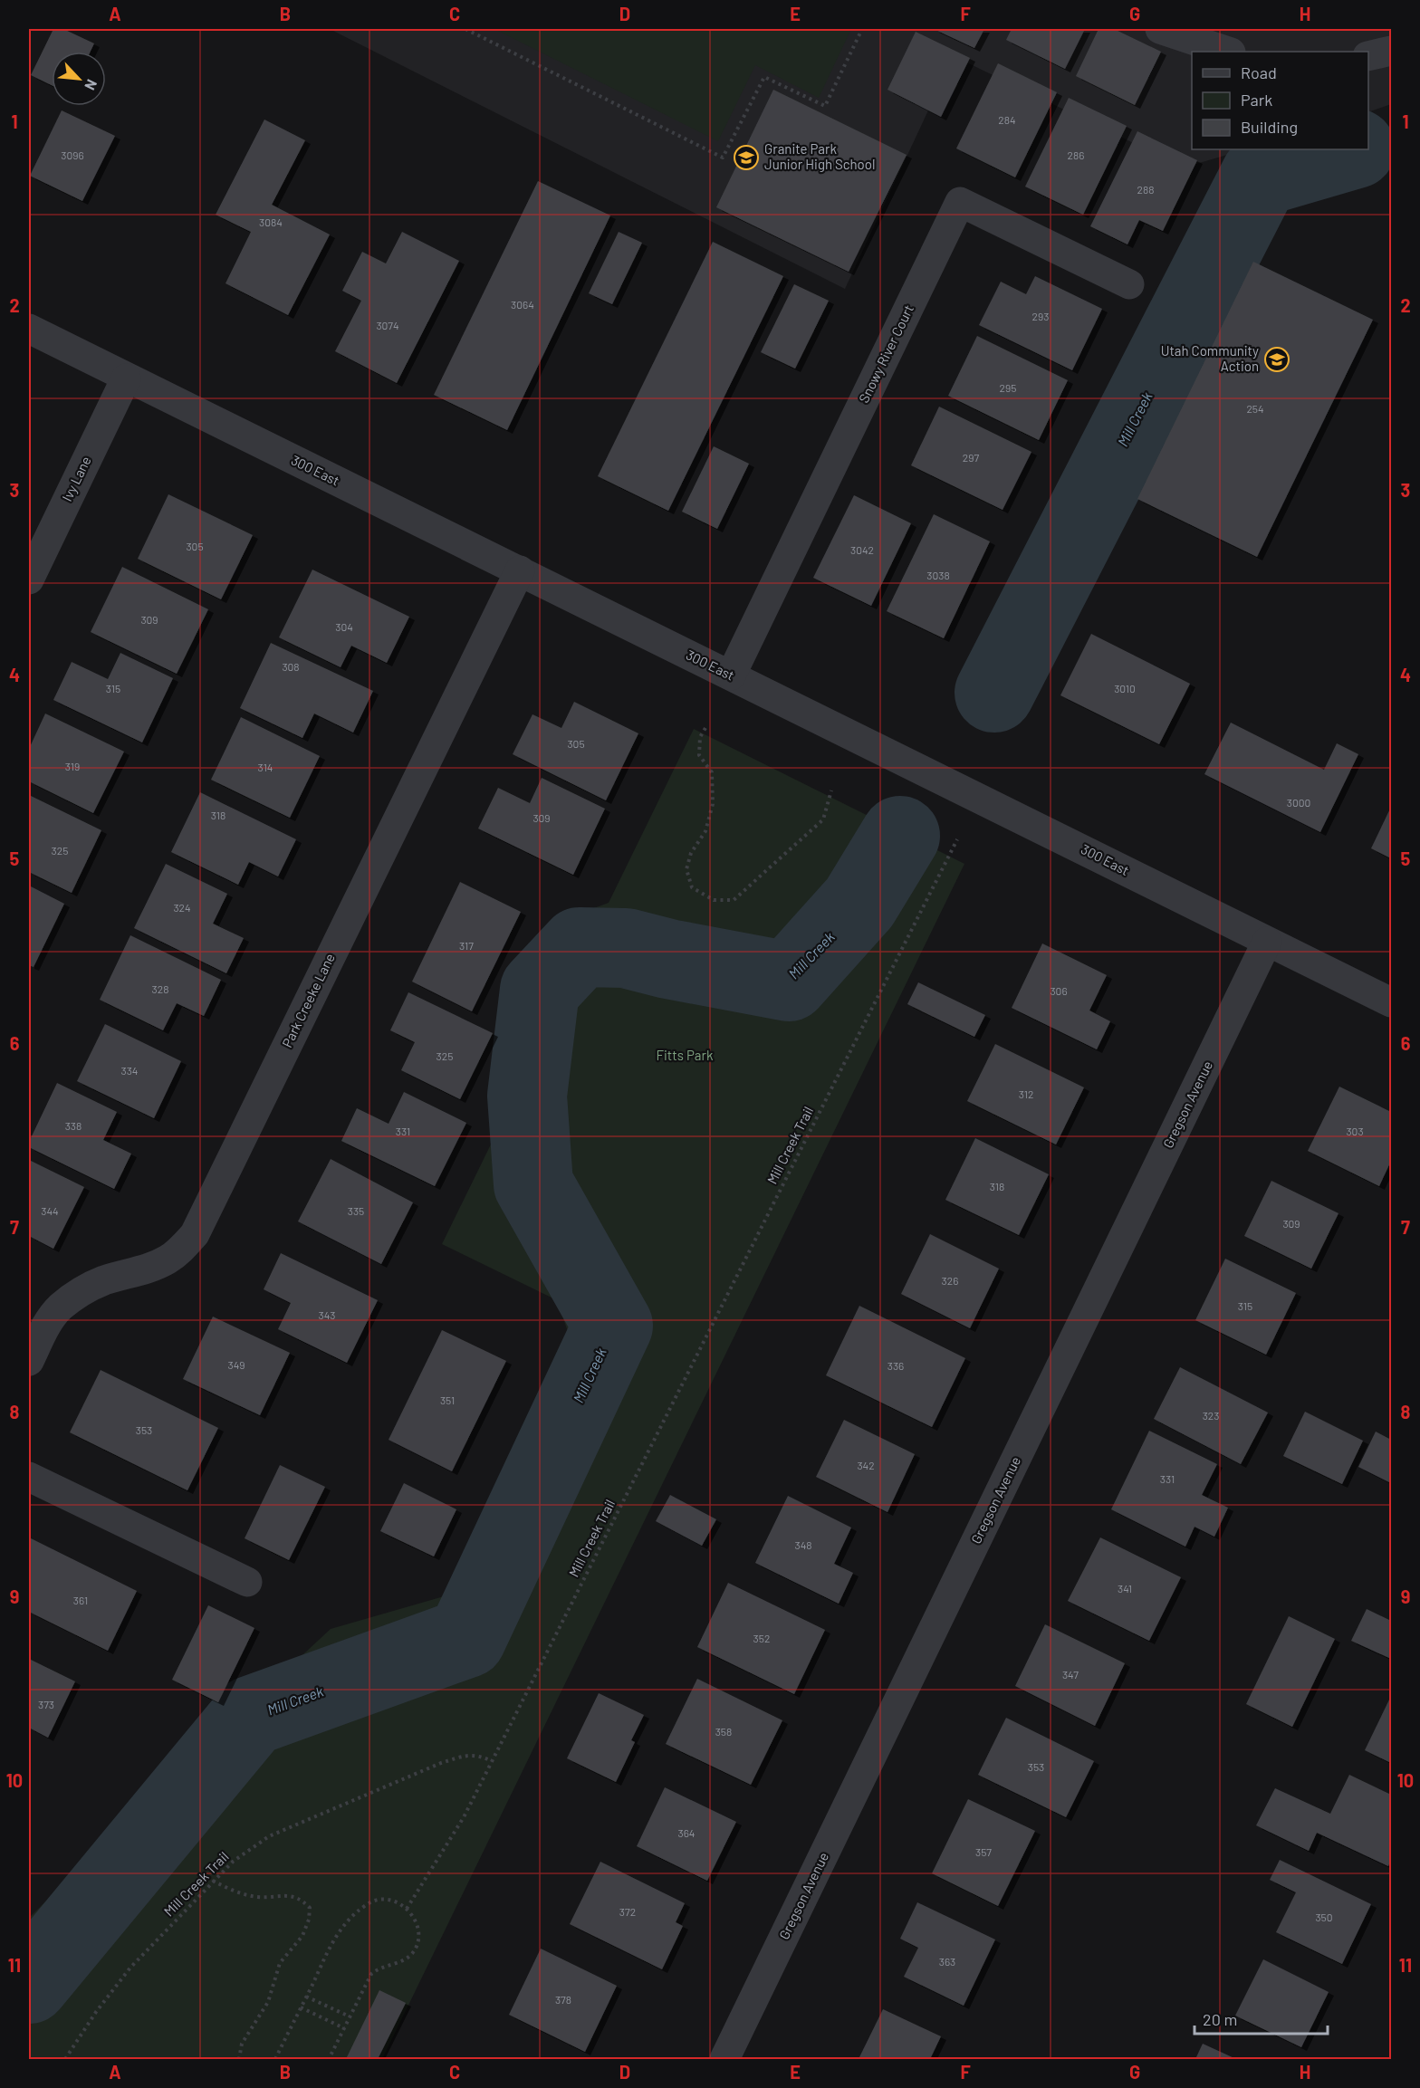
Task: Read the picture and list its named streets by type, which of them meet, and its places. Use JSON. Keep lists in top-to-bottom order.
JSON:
{
  "streets": {
    "street": [
      "Snowy River Court",
      "300 East",
      "Ivy Lane",
      "Park Creeke Lane",
      "Gregson Avenue"
    ],
    "path": ["Mill Creek Trail"]
  },
  "crossings": [
    ["Snowy River Court", "300 East"],
    ["300 East", "Ivy Lane"],
    ["300 East", "Park Creeke Lane"],
    ["300 East", "Gregson Avenue"]
  ],
  "water": ["Mill Creek"],
  "parks": ["Fitts Park"],
  "places": {
    "school or university": ["Granite Park Junior High School", "Utah Community Action"]
  },
  "house_numbers": [
    "284",
    "3096",
    "286",
    "288",
    "3084",
    "3064",
    "293",
    "3074",
    "295",
    "254",
    "297",
    "305",
    "3042",
    "3038",
    "309",
    "304",
    "308",
    "315",
    "3010",
    "305",
    "319",
    "314",
    "3000",
    "318",
    "309",
    "325",
    "324",
    "317",
    "328",
    "306",
    "325",
    "334",
    "312",
    "338",
    "331",
    "303",
    "318",
    "344",
    "335",
    "309",
    "326",
    "315",
    "343",
    "349",
    "336",
    "351",
    "323",
    "353",
    "342",
    "331",
    "348",
    "341",
    "361",
    "352",
    "347",
    "373",
    "358",
    "353",
    "364",
    "357",
    "372",
    "350",
    "363",
    "378"
  ],
  "legend": ["Road", "Park", "Building"],
  "scale_bar": "20 m",
  "north": "bottom right",
  "grid": {
    "columns": [
      "A",
      "B",
      "C",
      "D",
      "E",
      "F",
      "G",
      "H"
    ],
    "rows": [
      "1",
      "2",
      "3",
      "4",
      "5",
      "6",
      "7",
      "8",
      "9",
      "10",
      "11"
    ]
  }
}
